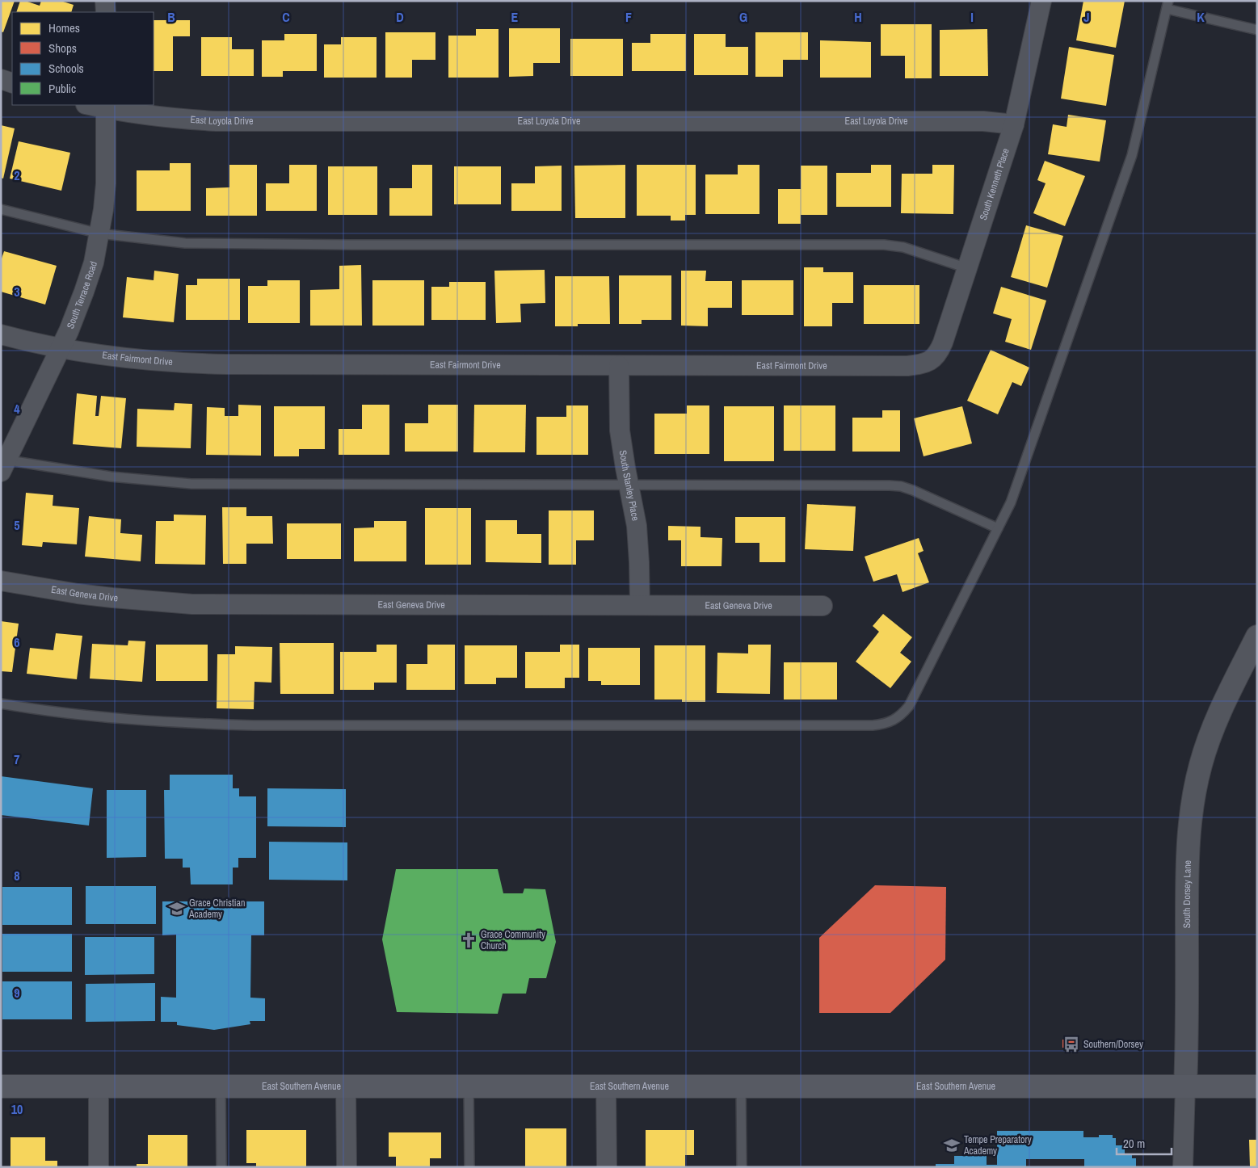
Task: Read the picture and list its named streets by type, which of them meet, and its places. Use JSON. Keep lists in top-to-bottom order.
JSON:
{
  "streets": {
    "main road": ["East Southern Avenue"],
    "street": [
      "East Loyola Drive",
      "South Kenneth Place",
      "South Terrace Road",
      "East Fairmont Drive",
      "South Stanley Place",
      "East Geneva Drive",
      "South Dorsey Lane"
    ]
  },
  "crossings": [
    ["East Loyola Drive", "South Kenneth Place"],
    ["East Loyola Drive", "South Terrace Road"],
    ["South Kenneth Place", "East Fairmont Drive"],
    ["South Terrace Road", "East Fairmont Drive"],
    ["East Fairmont Drive", "South Stanley Place"],
    ["South Stanley Place", "East Geneva Drive"],
    ["South Dorsey Lane", "East Southern Avenue"]
  ],
  "places": {
    "school or university": ["Grace Christian Academy", "Tempe Preparatory Academy"],
    "church": ["Grace Community Church"],
    "bus stop": ["Southern/Dorsey"]
  },
  "legend": [
    "Homes",
    "Shops",
    "Schools",
    "Public"
  ],
  "scale_bar": "20 m",
  "grid": {
    "columns": [
      "B",
      "C",
      "D",
      "E",
      "F",
      "G",
      "H",
      "I",
      "J",
      "K"
    ],
    "rows": [
      "2",
      "3",
      "4",
      "5",
      "6",
      "7",
      "8",
      "9",
      "10"
    ]
  }
}
